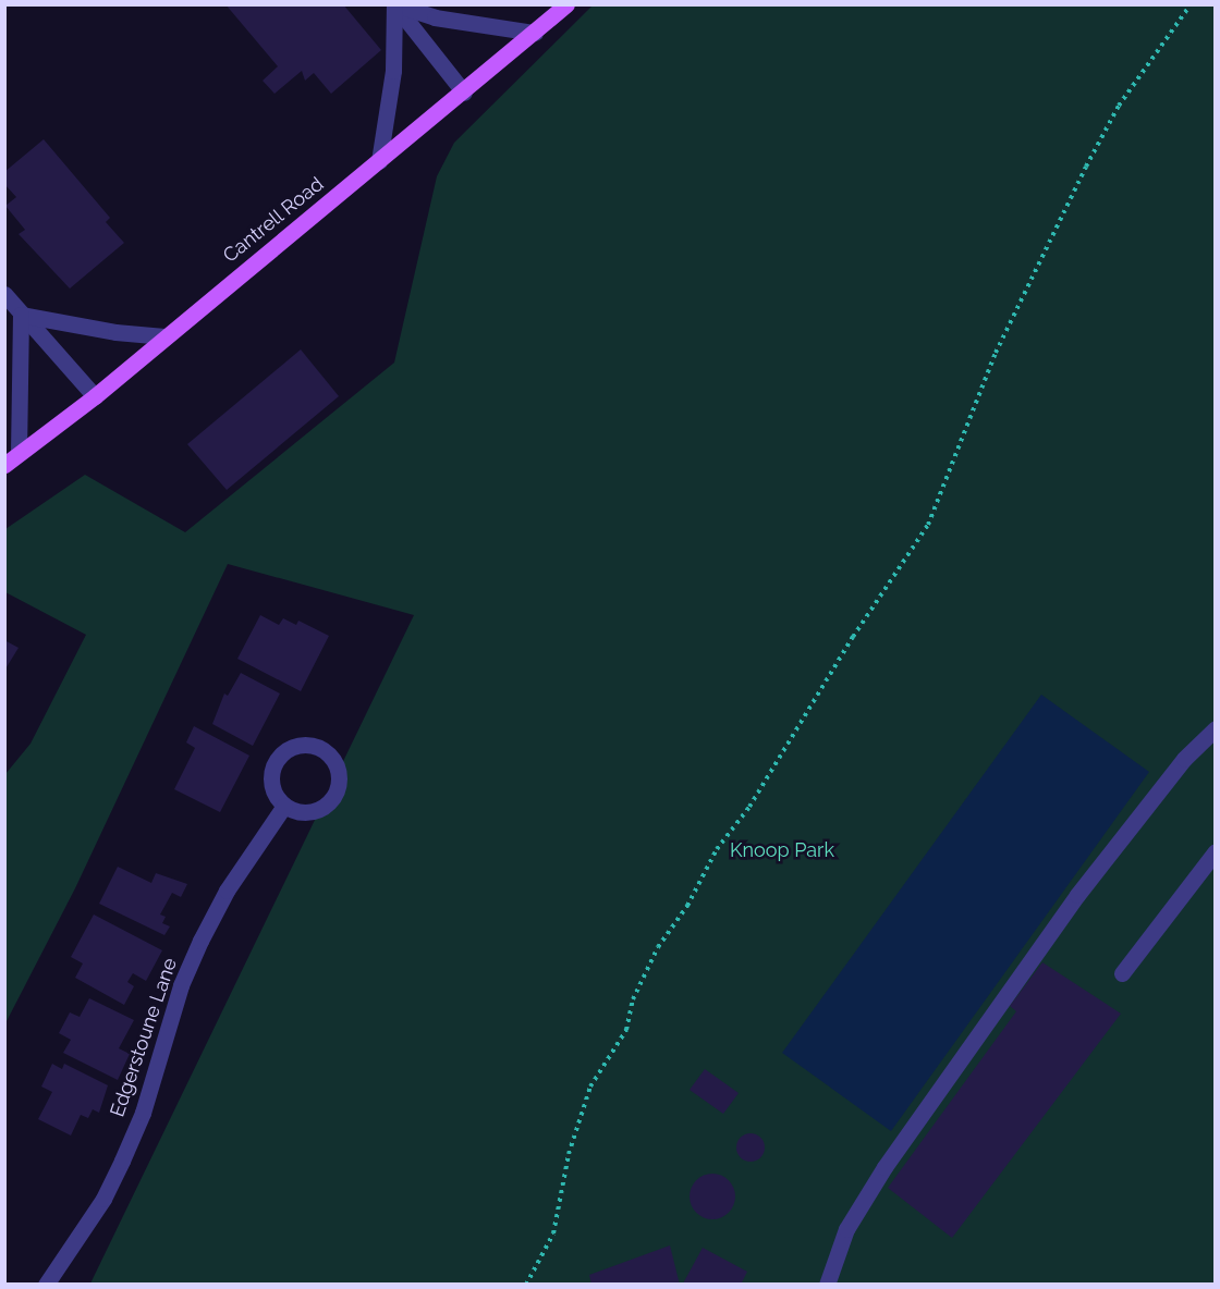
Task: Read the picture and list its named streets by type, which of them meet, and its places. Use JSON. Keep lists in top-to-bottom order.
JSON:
{
  "streets": {
    "main road": ["Cantrell Road"],
    "street": ["Edgerstoune Lane"]
  },
  "parks": ["Knoop Park"]
}
